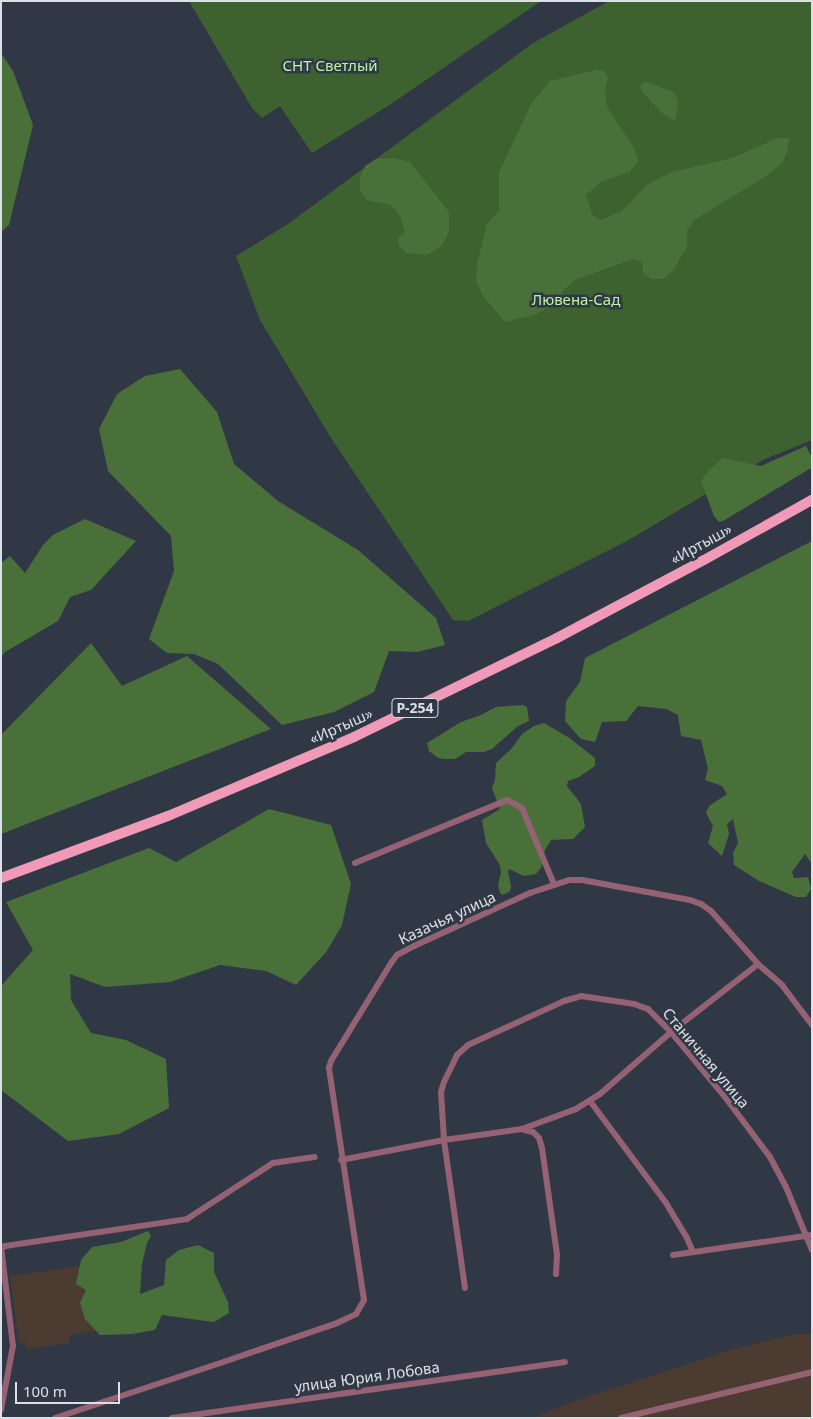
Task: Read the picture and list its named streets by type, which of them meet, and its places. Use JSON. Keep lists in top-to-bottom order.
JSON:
{
  "streets": {
    "highway": ["«Иртыш»", "Р-254"],
    "street": ["Казачья улица", "Станичная улица", "улица Юрия Лобова"]
  },
  "parks": ["СНТ Светлый", "Лювена-Сад"],
  "scale_bar": "100 m"
}
